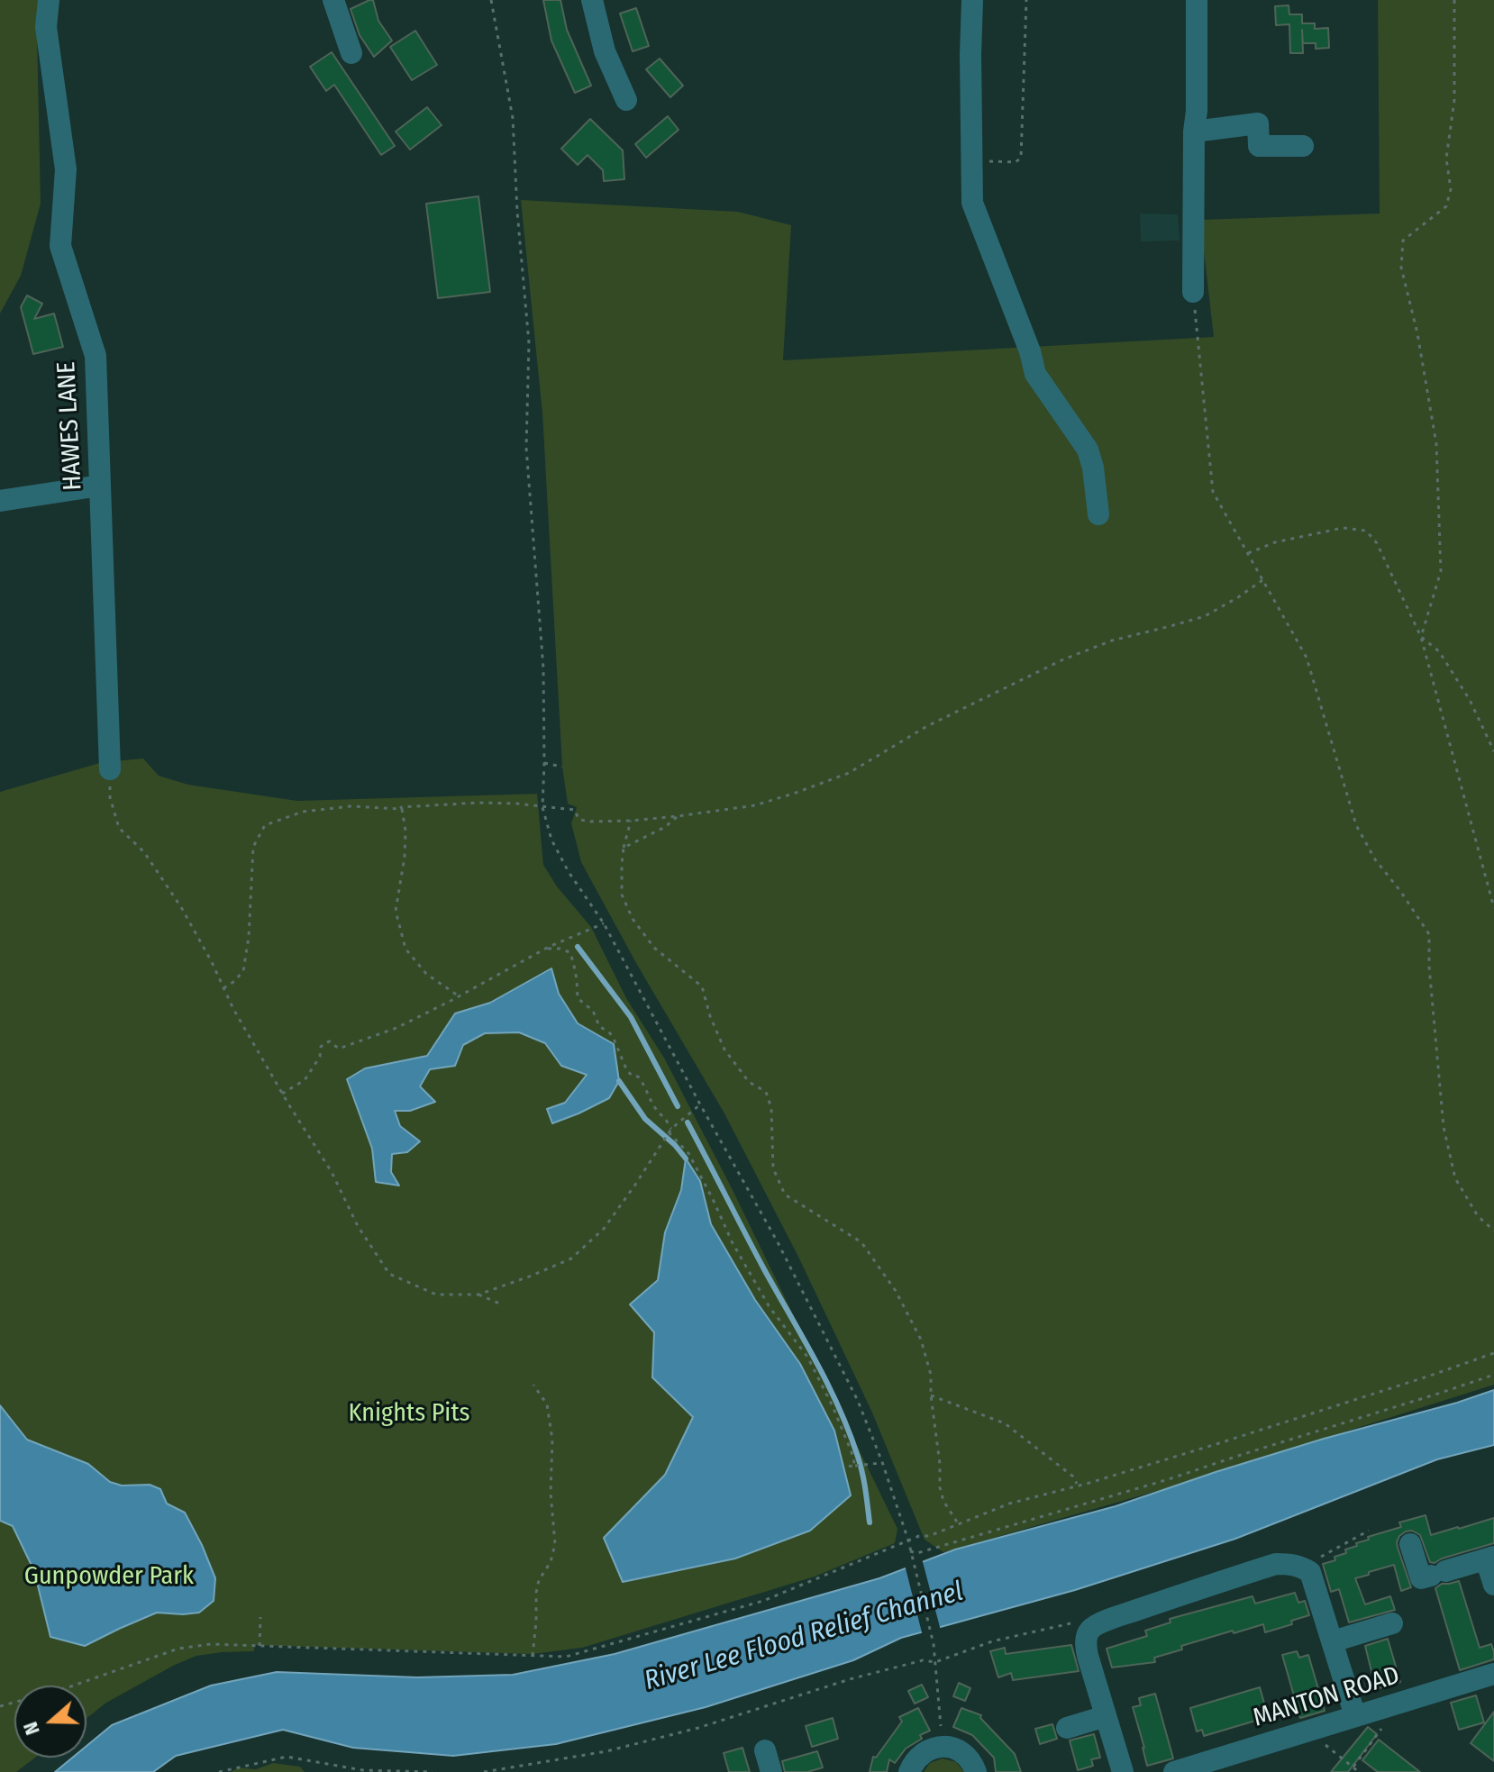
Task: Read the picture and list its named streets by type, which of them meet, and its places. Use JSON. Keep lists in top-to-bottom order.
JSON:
{
  "streets": {
    "street": ["HAWES LANE", "MANTON ROAD"]
  },
  "water": ["River Lee Flood Relief Channel"],
  "parks": ["Knights Pits", "Gunpowder Park"],
  "north": "left"
}
